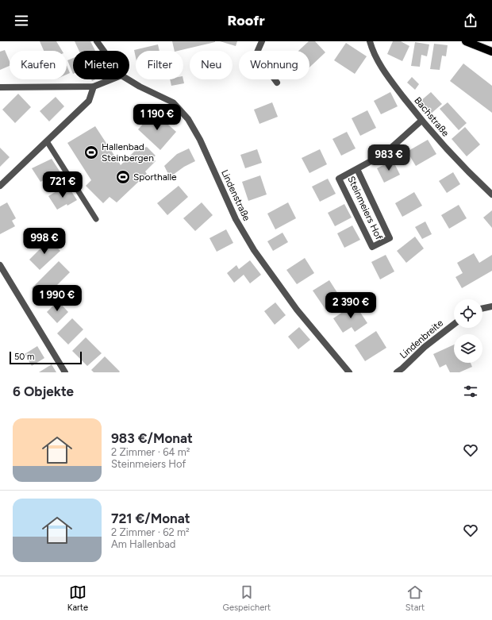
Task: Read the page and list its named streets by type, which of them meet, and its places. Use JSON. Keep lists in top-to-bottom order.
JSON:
{
  "streets": {
    "street": [
      "Bachstraße",
      "Lindenstraße",
      "Steinmeiers Hof",
      "Lindenbreite"
    ]
  },
  "crossings": [
    ["Bachstraße", "Steinmeiers Hof"]
  ],
  "places": {
    "sports": ["Hallenbad Steinbergen", "Sporthalle"]
  },
  "scale_bar": "50 m",
  "page": {
    "header": "Roofr",
    "chip": [
      "Kaufen",
      "Mieten",
      "Filter",
      "Neu",
      "Wohnung"
    ],
    "price": [
      "1 190 €",
      "983 €",
      "721 €",
      "998 €",
      "1 990 €",
      "2 390 €"
    ],
    "scale": "50 m",
    "heading": "6 Objekte",
    "list": [
      {
        "name": "983 €/Monat",
        "note": "2 Zimmer · 64 m² · Steinmeiers Hof"
      },
      {
        "name": "721 €/Monat",
        "note": "2 Zimmer · 62 m² · Am Hallenbad"
      }
    ],
    "tabs": ["Karte", "Gespeichert", "Start"]
  }
}
